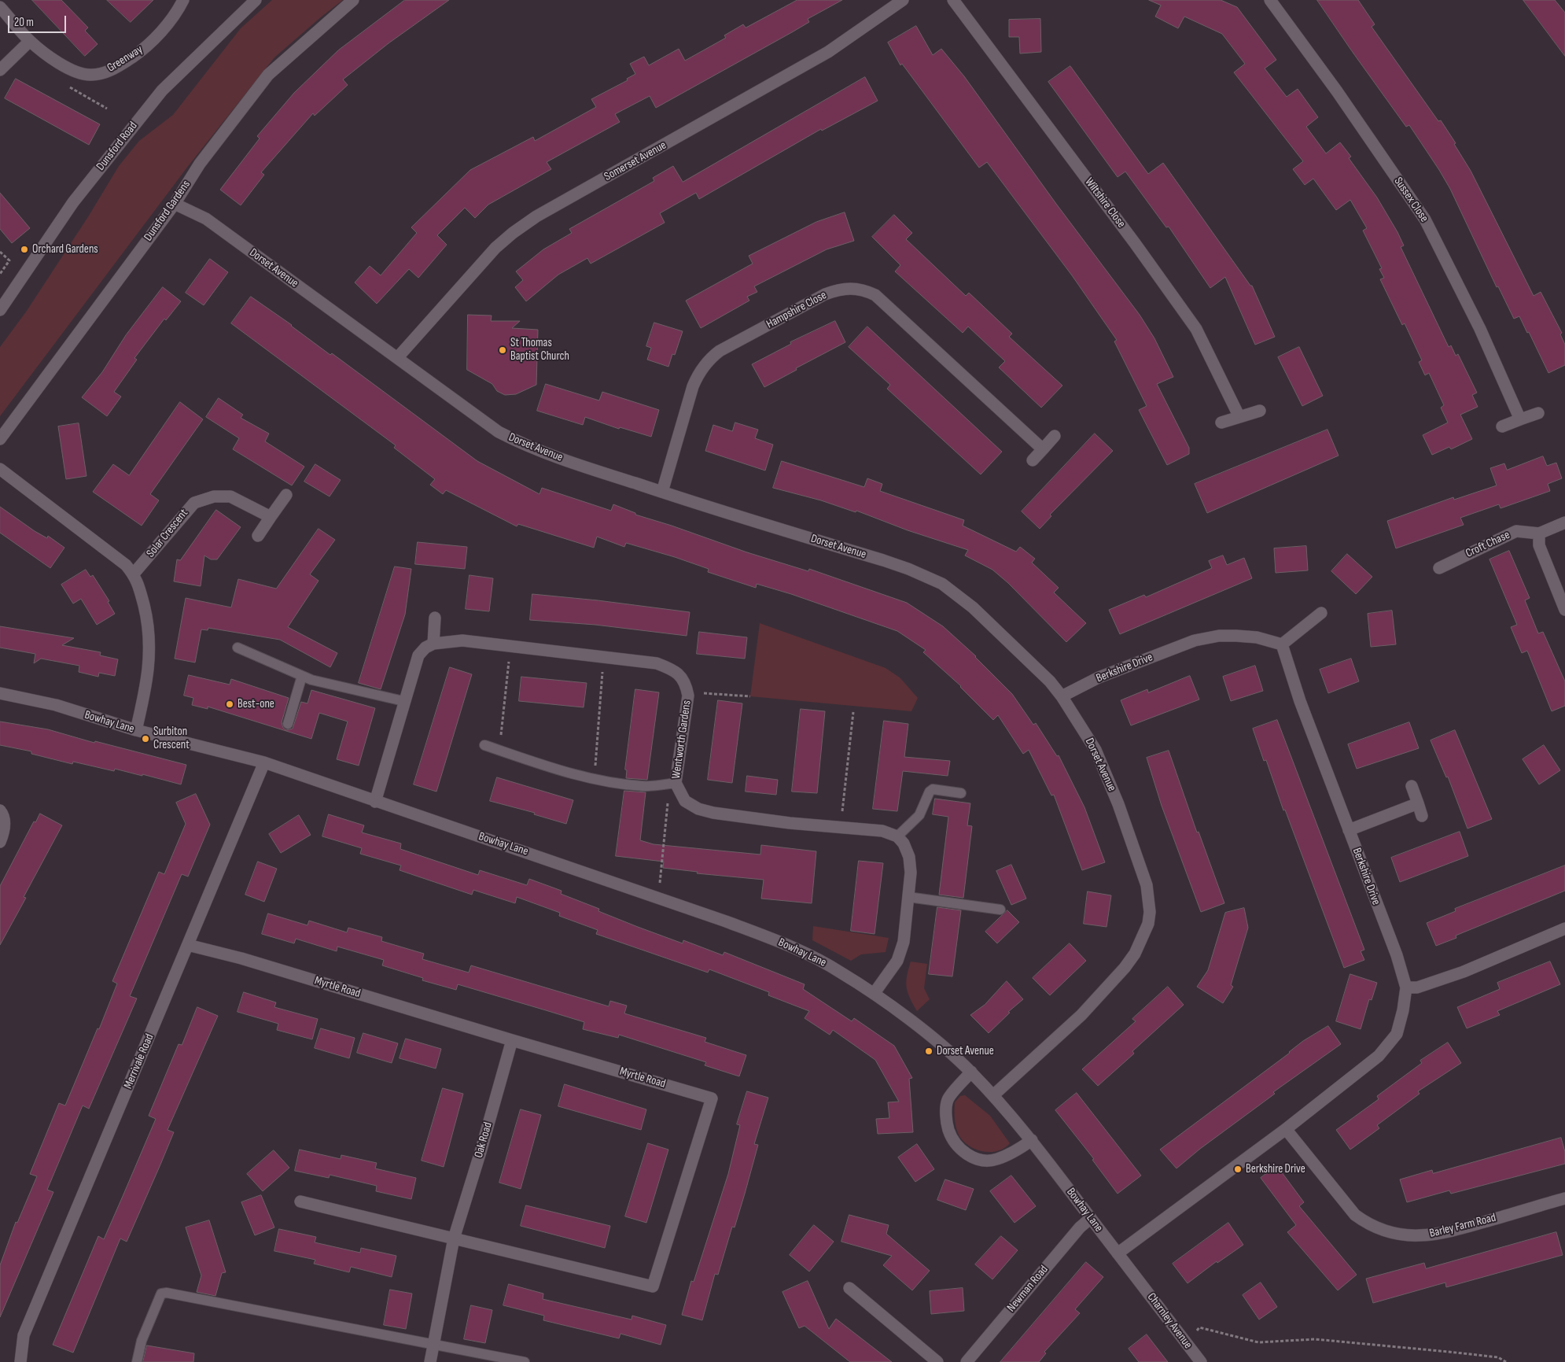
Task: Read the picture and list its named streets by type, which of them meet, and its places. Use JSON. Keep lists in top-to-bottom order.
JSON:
{
  "streets": {
    "street": [
      "Greenway",
      "Dunsford Road",
      "Somerset Avenue",
      "Sussex Close",
      "Wiltshire Close",
      "Dunsford Gardens",
      "Dorset Avenue",
      "Hampshire Close",
      "Solar Crescent",
      "Croft Chase",
      "Berkshire Drive",
      "Bowhay Lane",
      "Wentworth Gardens",
      "Myrtle Road",
      "Merrivale Road",
      "Oak Road",
      "Barley Farm Road",
      "Newman Road",
      "Charnley Avenue"
    ]
  },
  "crossings": [
    ["Somerset Avenue", "Dorset Avenue"],
    ["Dunsford Gardens", "Dorset Avenue"],
    ["Dorset Avenue", "Hampshire Close"],
    ["Dorset Avenue", "Berkshire Drive"],
    ["Dorset Avenue", "Bowhay Lane"],
    ["Berkshire Drive", "Bowhay Lane"],
    ["Berkshire Drive", "Barley Farm Road"],
    ["Bowhay Lane", "Wentworth Gardens"],
    ["Bowhay Lane", "Merrivale Road"],
    ["Bowhay Lane", "Newman Road"],
    ["Bowhay Lane", "Charnley Avenue"],
    ["Myrtle Road", "Merrivale Road"],
    ["Myrtle Road", "Oak Road"]
  ],
  "places": [
    "Orchard Gardens",
    "St Thomas Baptist Church",
    "Best-one",
    "Surbiton Crescent",
    "Dorset Avenue",
    "Berkshire Drive"
  ],
  "scale_bar": "20 m"
}
